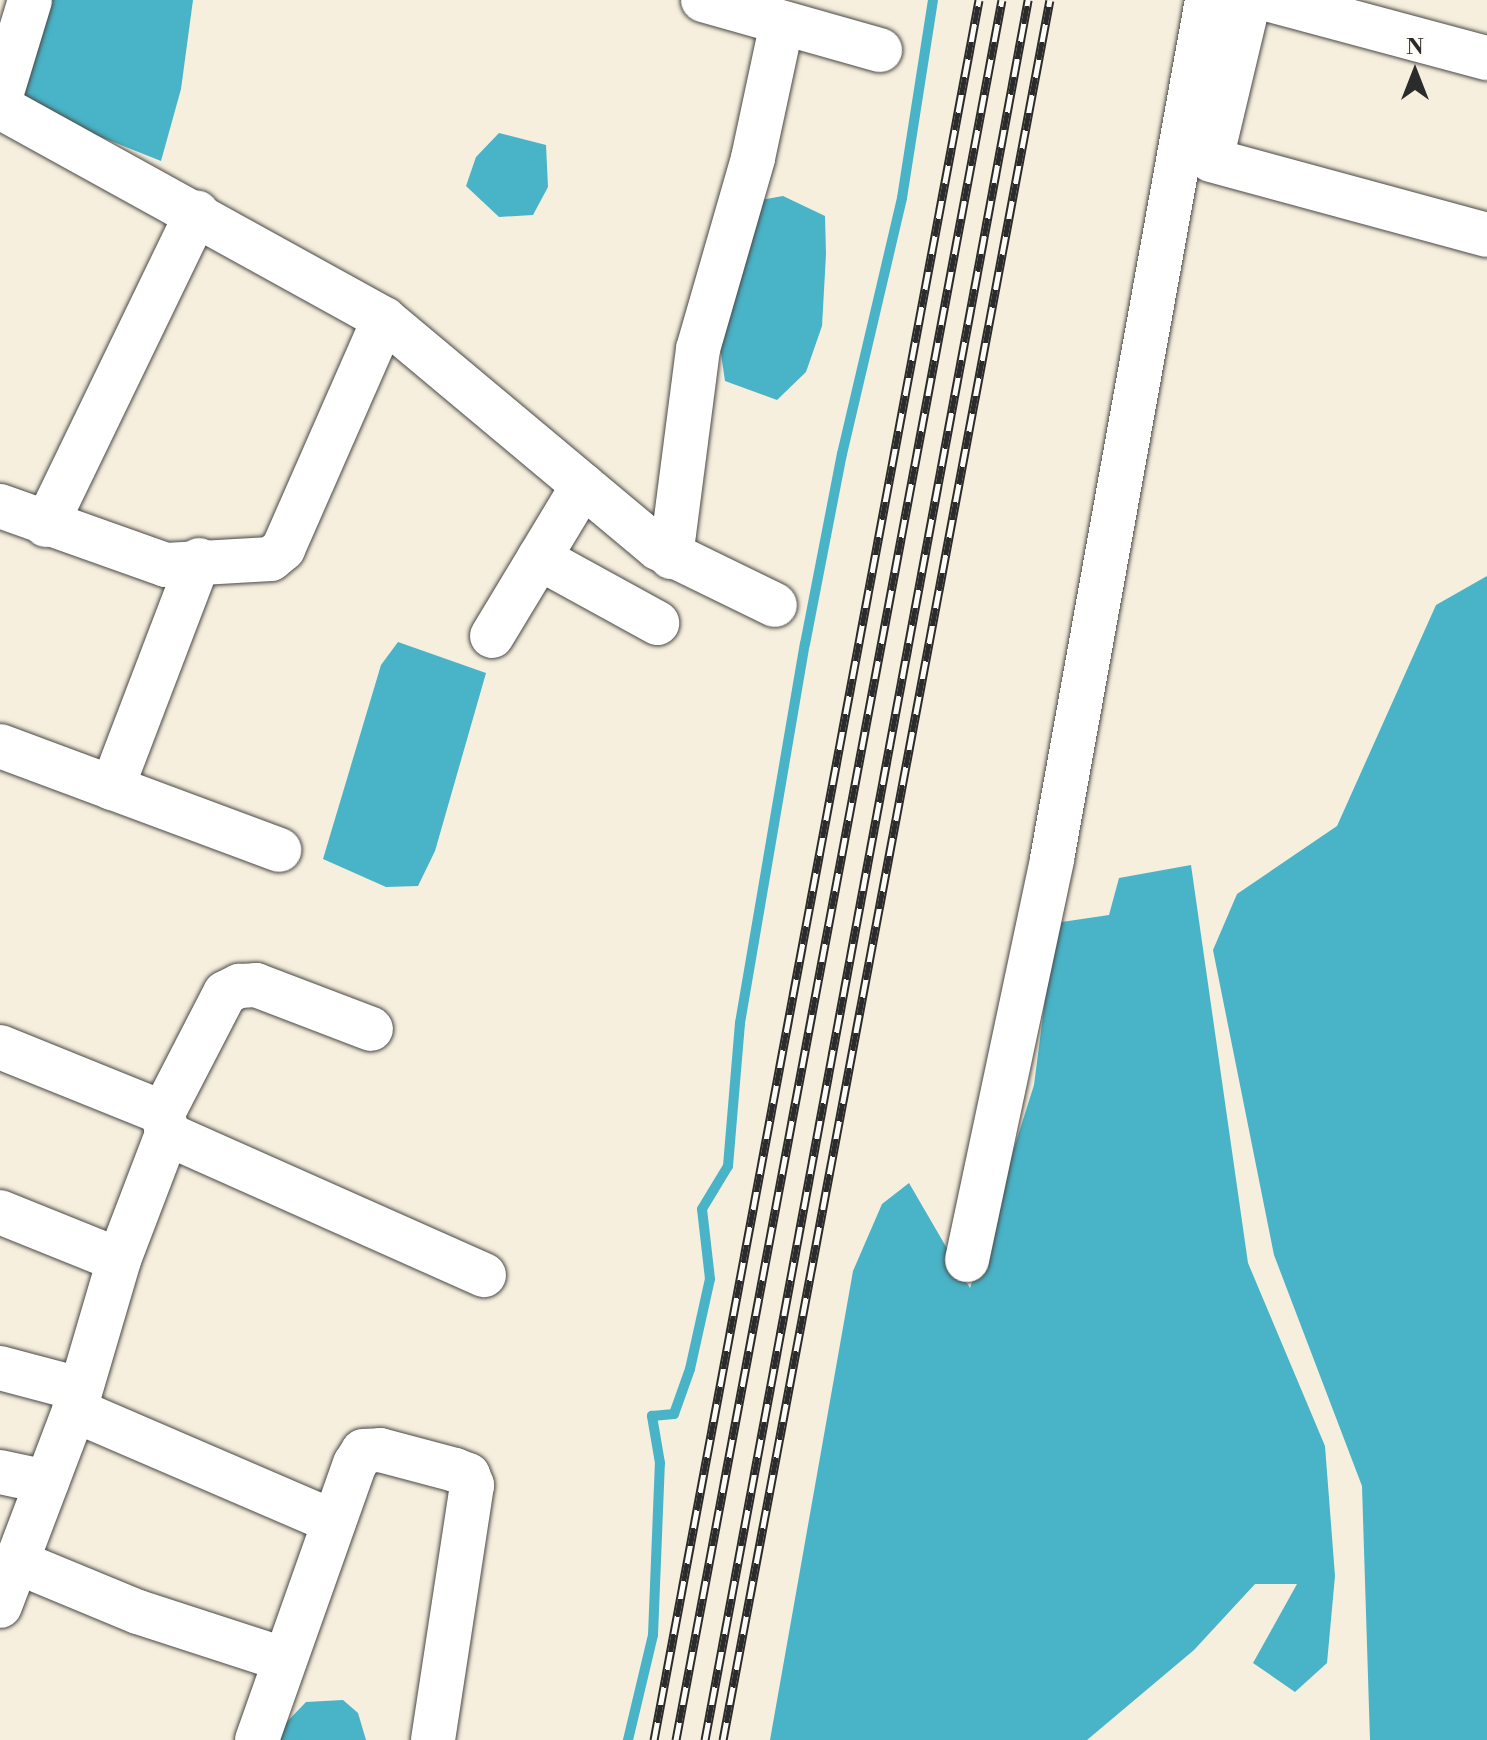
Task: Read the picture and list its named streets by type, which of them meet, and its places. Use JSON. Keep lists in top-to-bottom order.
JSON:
{
  "north": "top"
}
